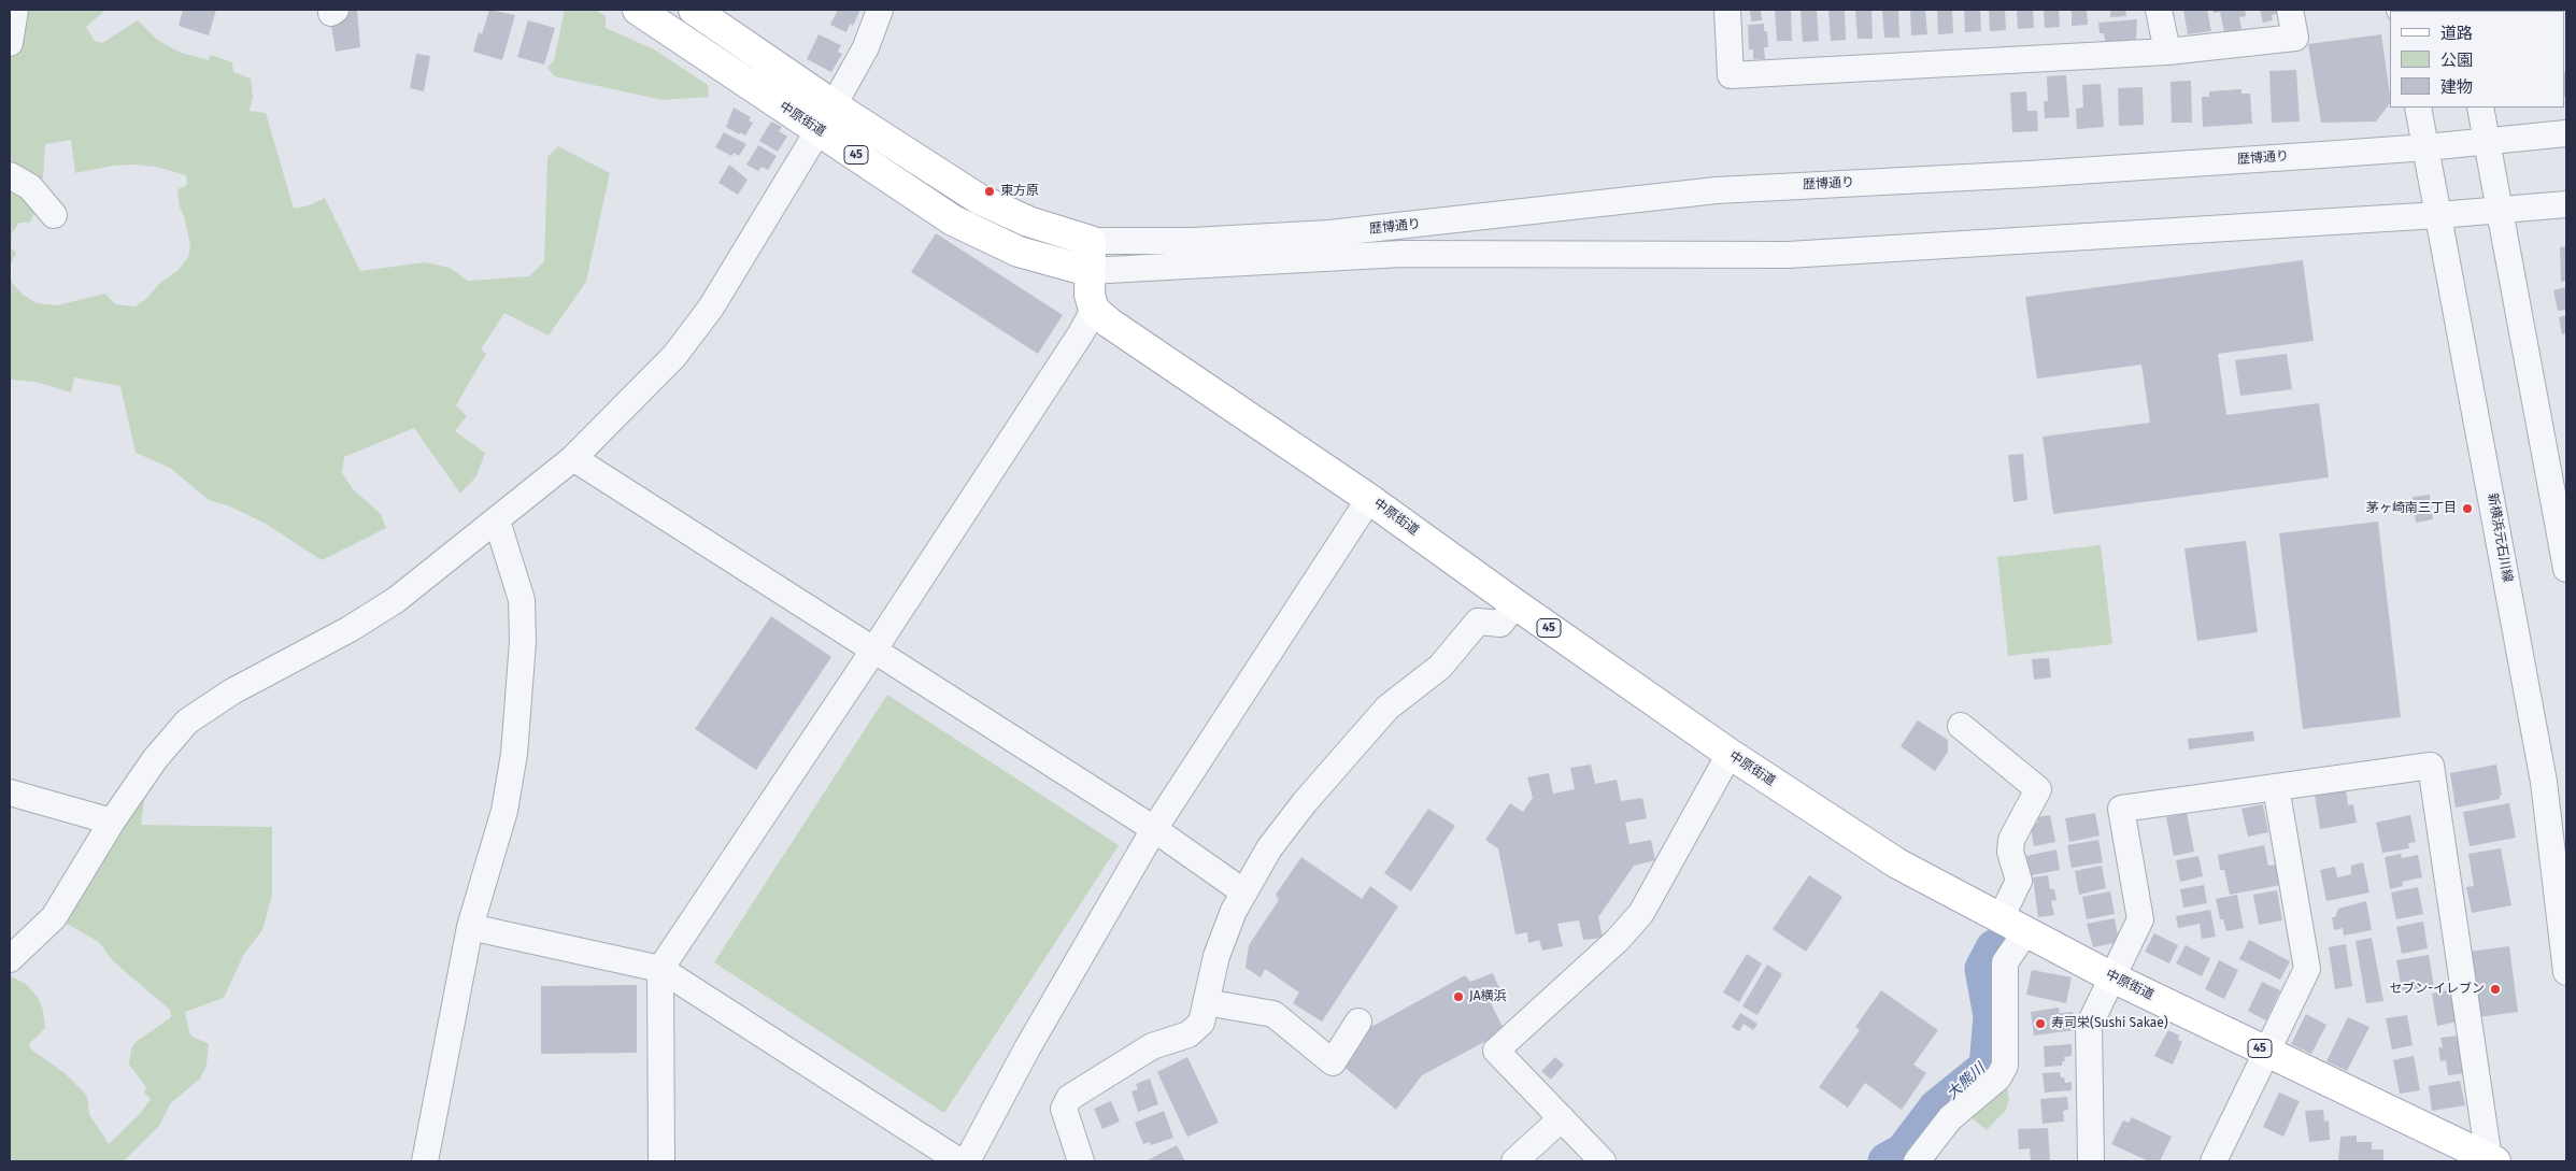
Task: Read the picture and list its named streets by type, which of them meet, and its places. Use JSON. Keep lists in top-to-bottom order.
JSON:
{
  "streets": {
    "main road": ["中原街道", "45"],
    "street": ["歴博通り", "新横浜元石川線"]
  },
  "crossings": [
    ["中原街道", "歴博通り"],
    ["歴博通り", "新横浜元石川線"]
  ],
  "water": ["大熊川"],
  "places": [
    "東方原",
    "茅ヶ崎南三丁目",
    "セブン-イレブン",
    "JA横浜",
    "寿司栄(Sushi Sakae)"
  ],
  "legend": ["道路", "公園", "建物"]
}
